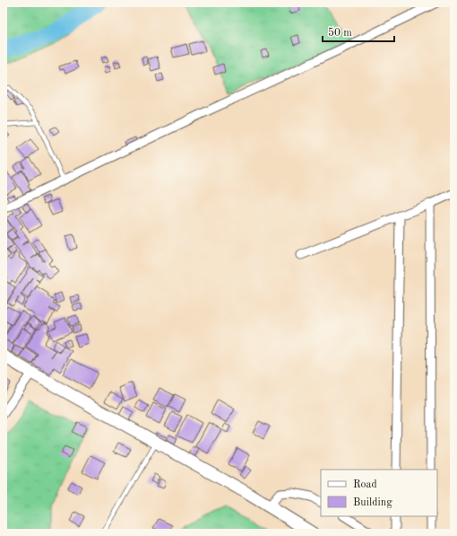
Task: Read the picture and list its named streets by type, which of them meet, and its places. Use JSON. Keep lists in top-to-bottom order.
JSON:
{
  "legend": ["Road", "Building"],
  "scale_bar": "50 m"
}
